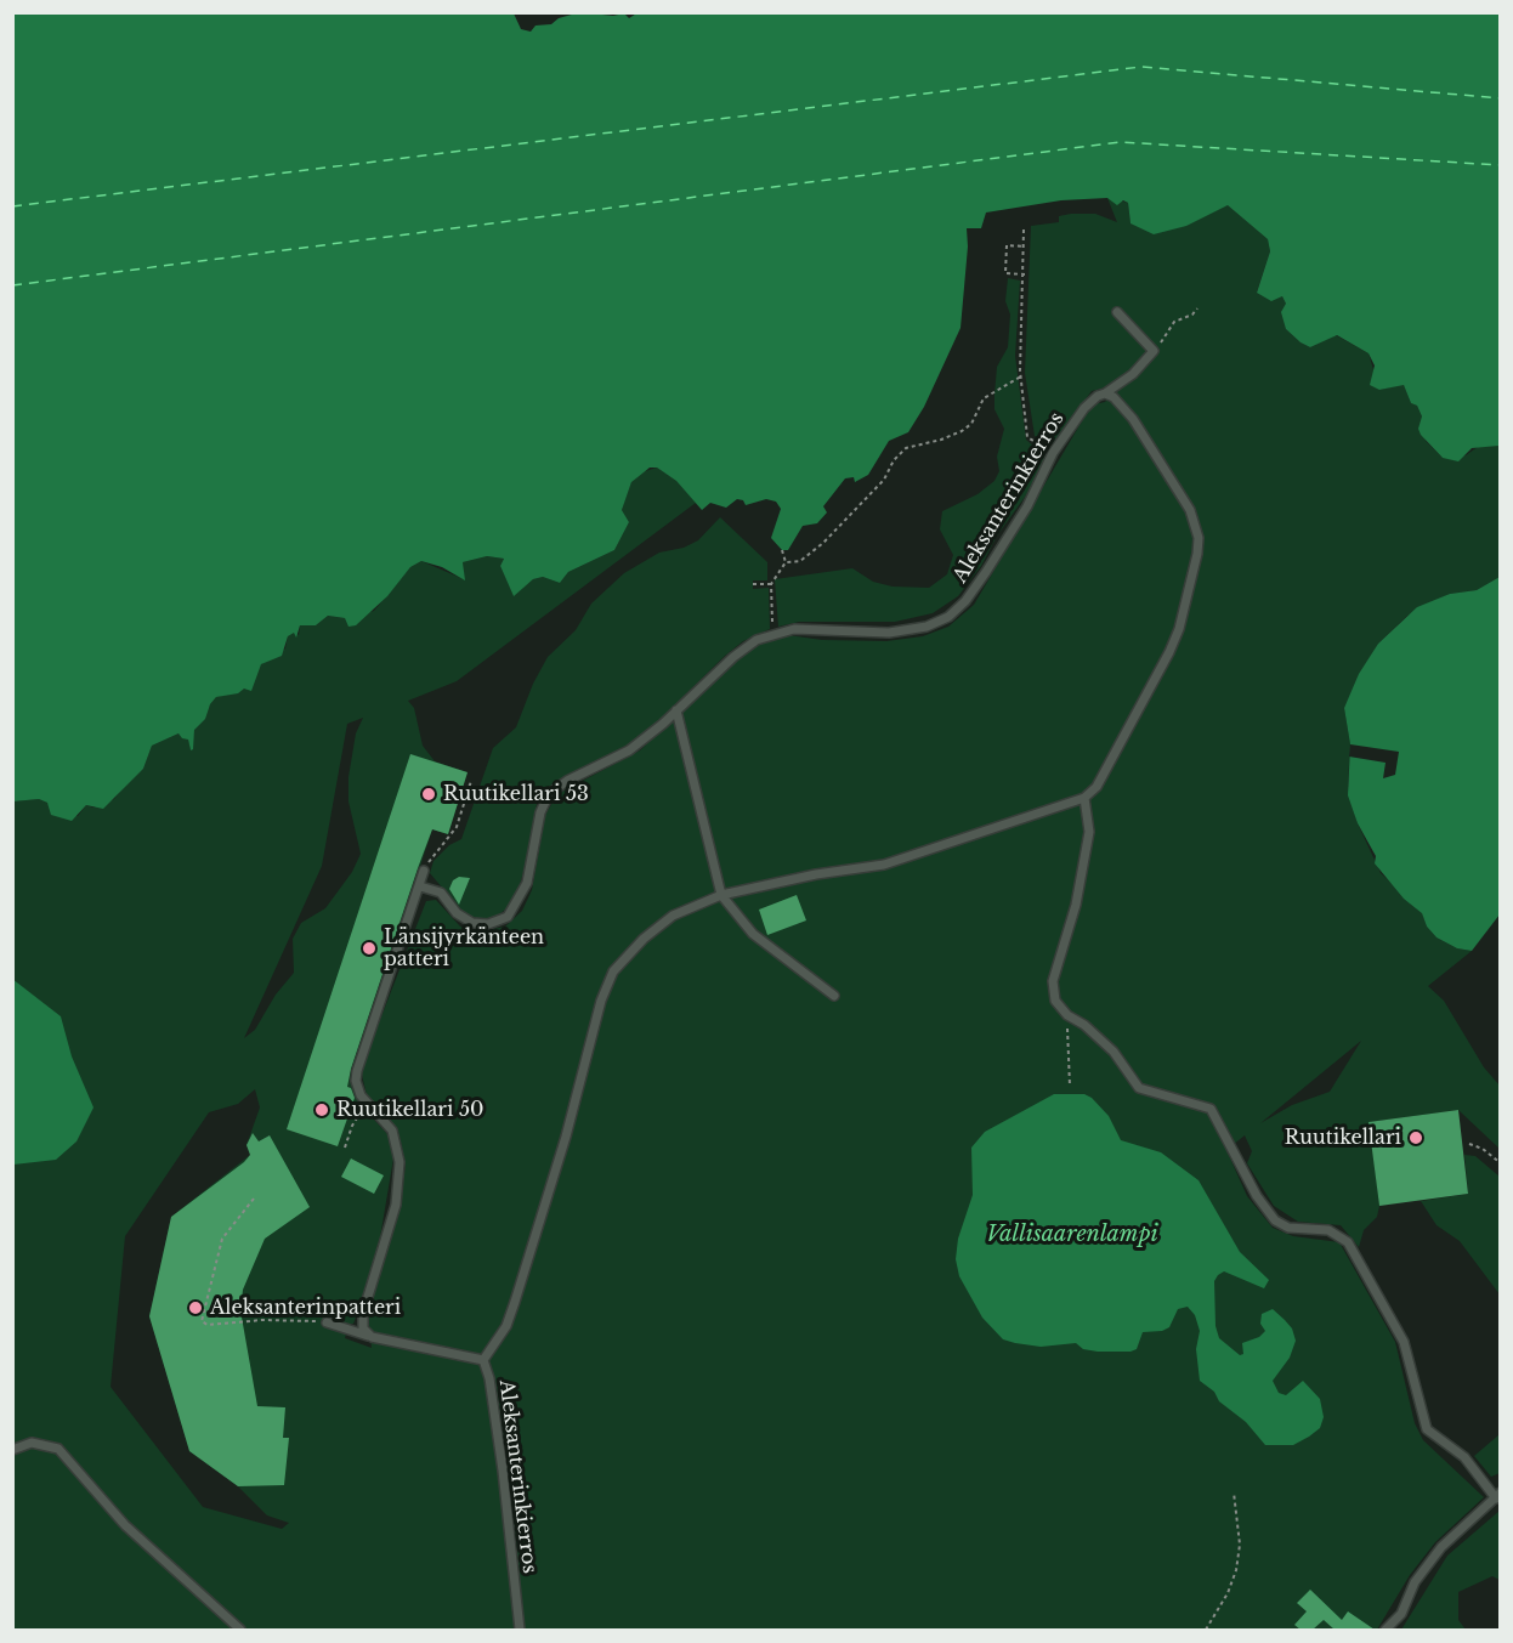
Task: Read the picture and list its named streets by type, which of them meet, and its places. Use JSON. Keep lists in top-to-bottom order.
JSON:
{
  "streets": {
    "lane": ["Aleksanterinkierros"]
  },
  "water": ["Vallisaarenlampi"],
  "places": [
    "Ruutikellari 53",
    "Länsijyrkänteen patteri",
    "Ruutikellari 50",
    "Ruutikellari",
    "Aleksanterinpatteri"
  ]
}
